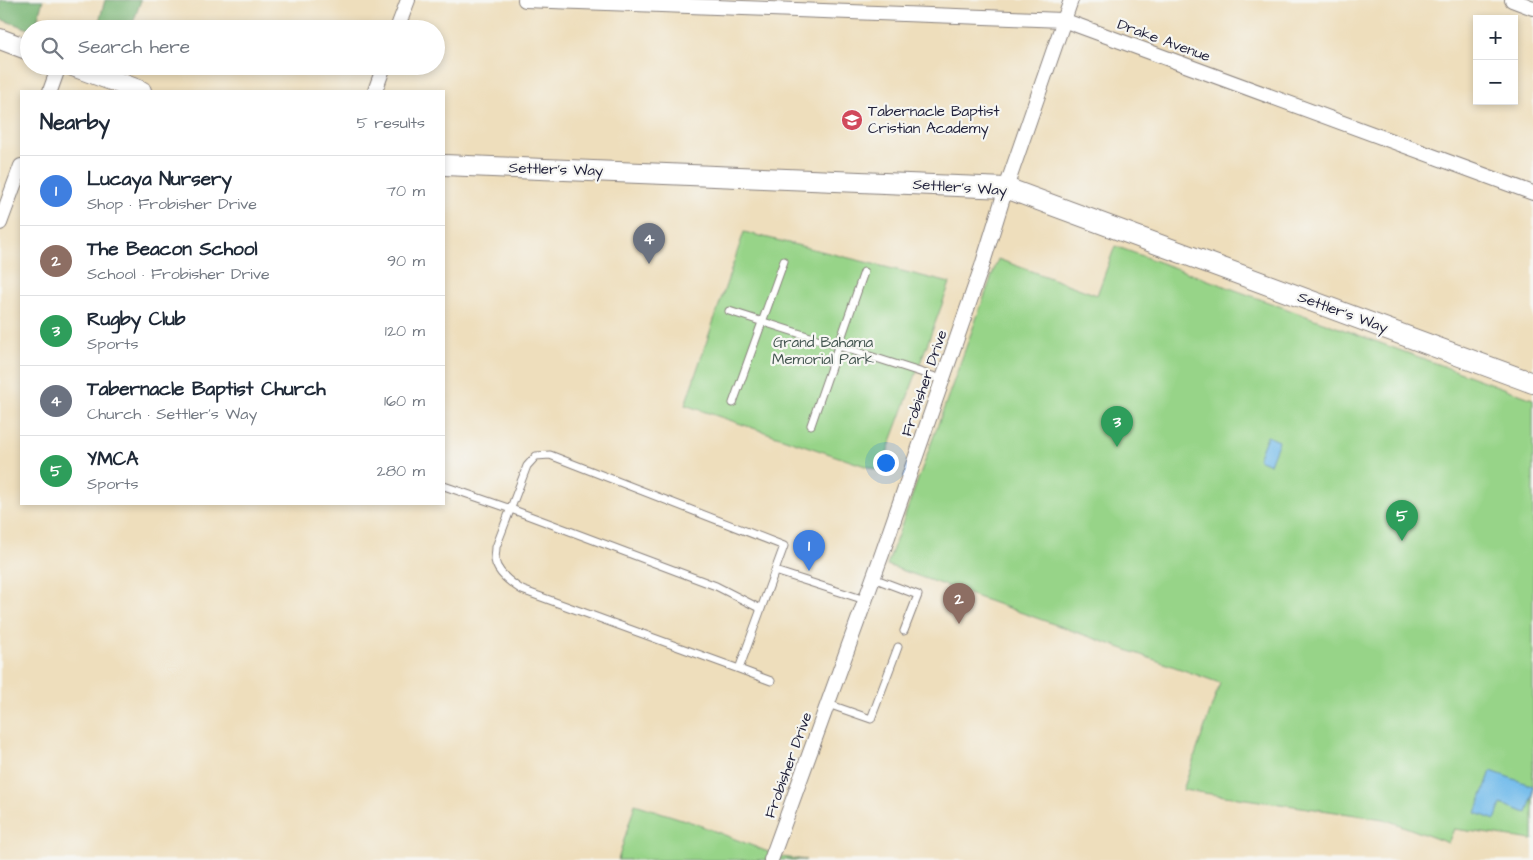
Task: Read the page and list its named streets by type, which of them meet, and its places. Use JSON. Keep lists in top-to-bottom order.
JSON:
{
  "streets": {
    "main road": ["Settler's Way"],
    "street": ["Drake Avenue", "Frobisher Drive"]
  },
  "crossings": [
    ["Drake Avenue", "Frobisher Drive"],
    ["Settler's Way", "Frobisher Drive"]
  ],
  "parks": ["Grand Bahama Memorial Park"],
  "places": {
    "school or university": ["Tabernacle Baptist Cristian Academy"]
  },
  "page": {
    "map_buttons": ["+", "−"],
    "search": "Search here",
    "heading": ["Nearby", "5 results"],
    "list": [
      {
        "mark": "1",
        "name": "Lucaya Nursery",
        "note": "Shop · Frobisher Drive",
        "value": "70 m"
      },
      {
        "mark": "2",
        "name": "The Beacon School",
        "note": "School · Frobisher Drive",
        "value": "90 m"
      },
      {
        "mark": "3",
        "name": "Rugby Club",
        "note": "Sports",
        "value": "120 m"
      },
      {
        "mark": "4",
        "name": "Tabernacle Baptist Church",
        "note": "Church · Settler's Way",
        "value": "160 m"
      },
      {
        "mark": "5",
        "name": "YMCA",
        "note": "Sports",
        "value": "280 m"
      }
    ],
    "pins": [
      "4",
      "3",
      "5",
      "1",
      "2"
    ]
  }
}
